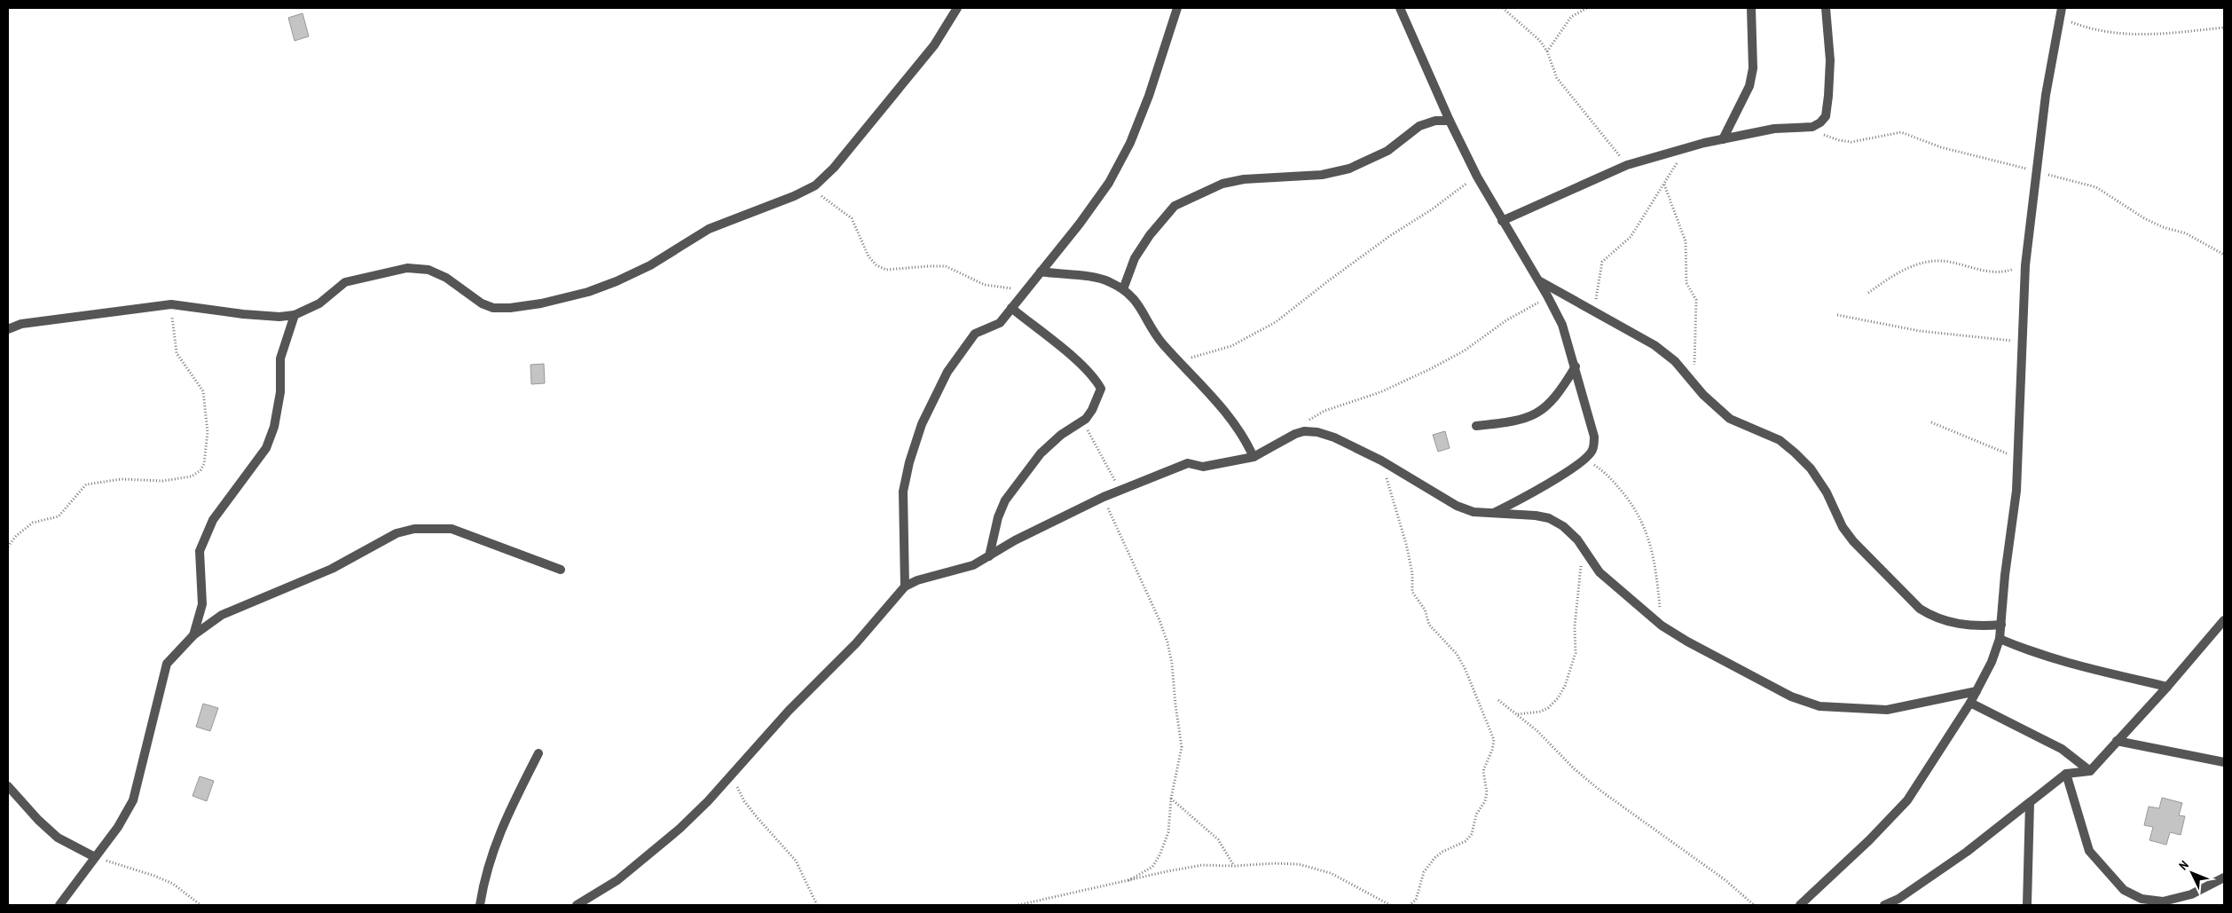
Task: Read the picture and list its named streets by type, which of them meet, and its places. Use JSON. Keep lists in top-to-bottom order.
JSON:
{
  "north": "top left"
}
